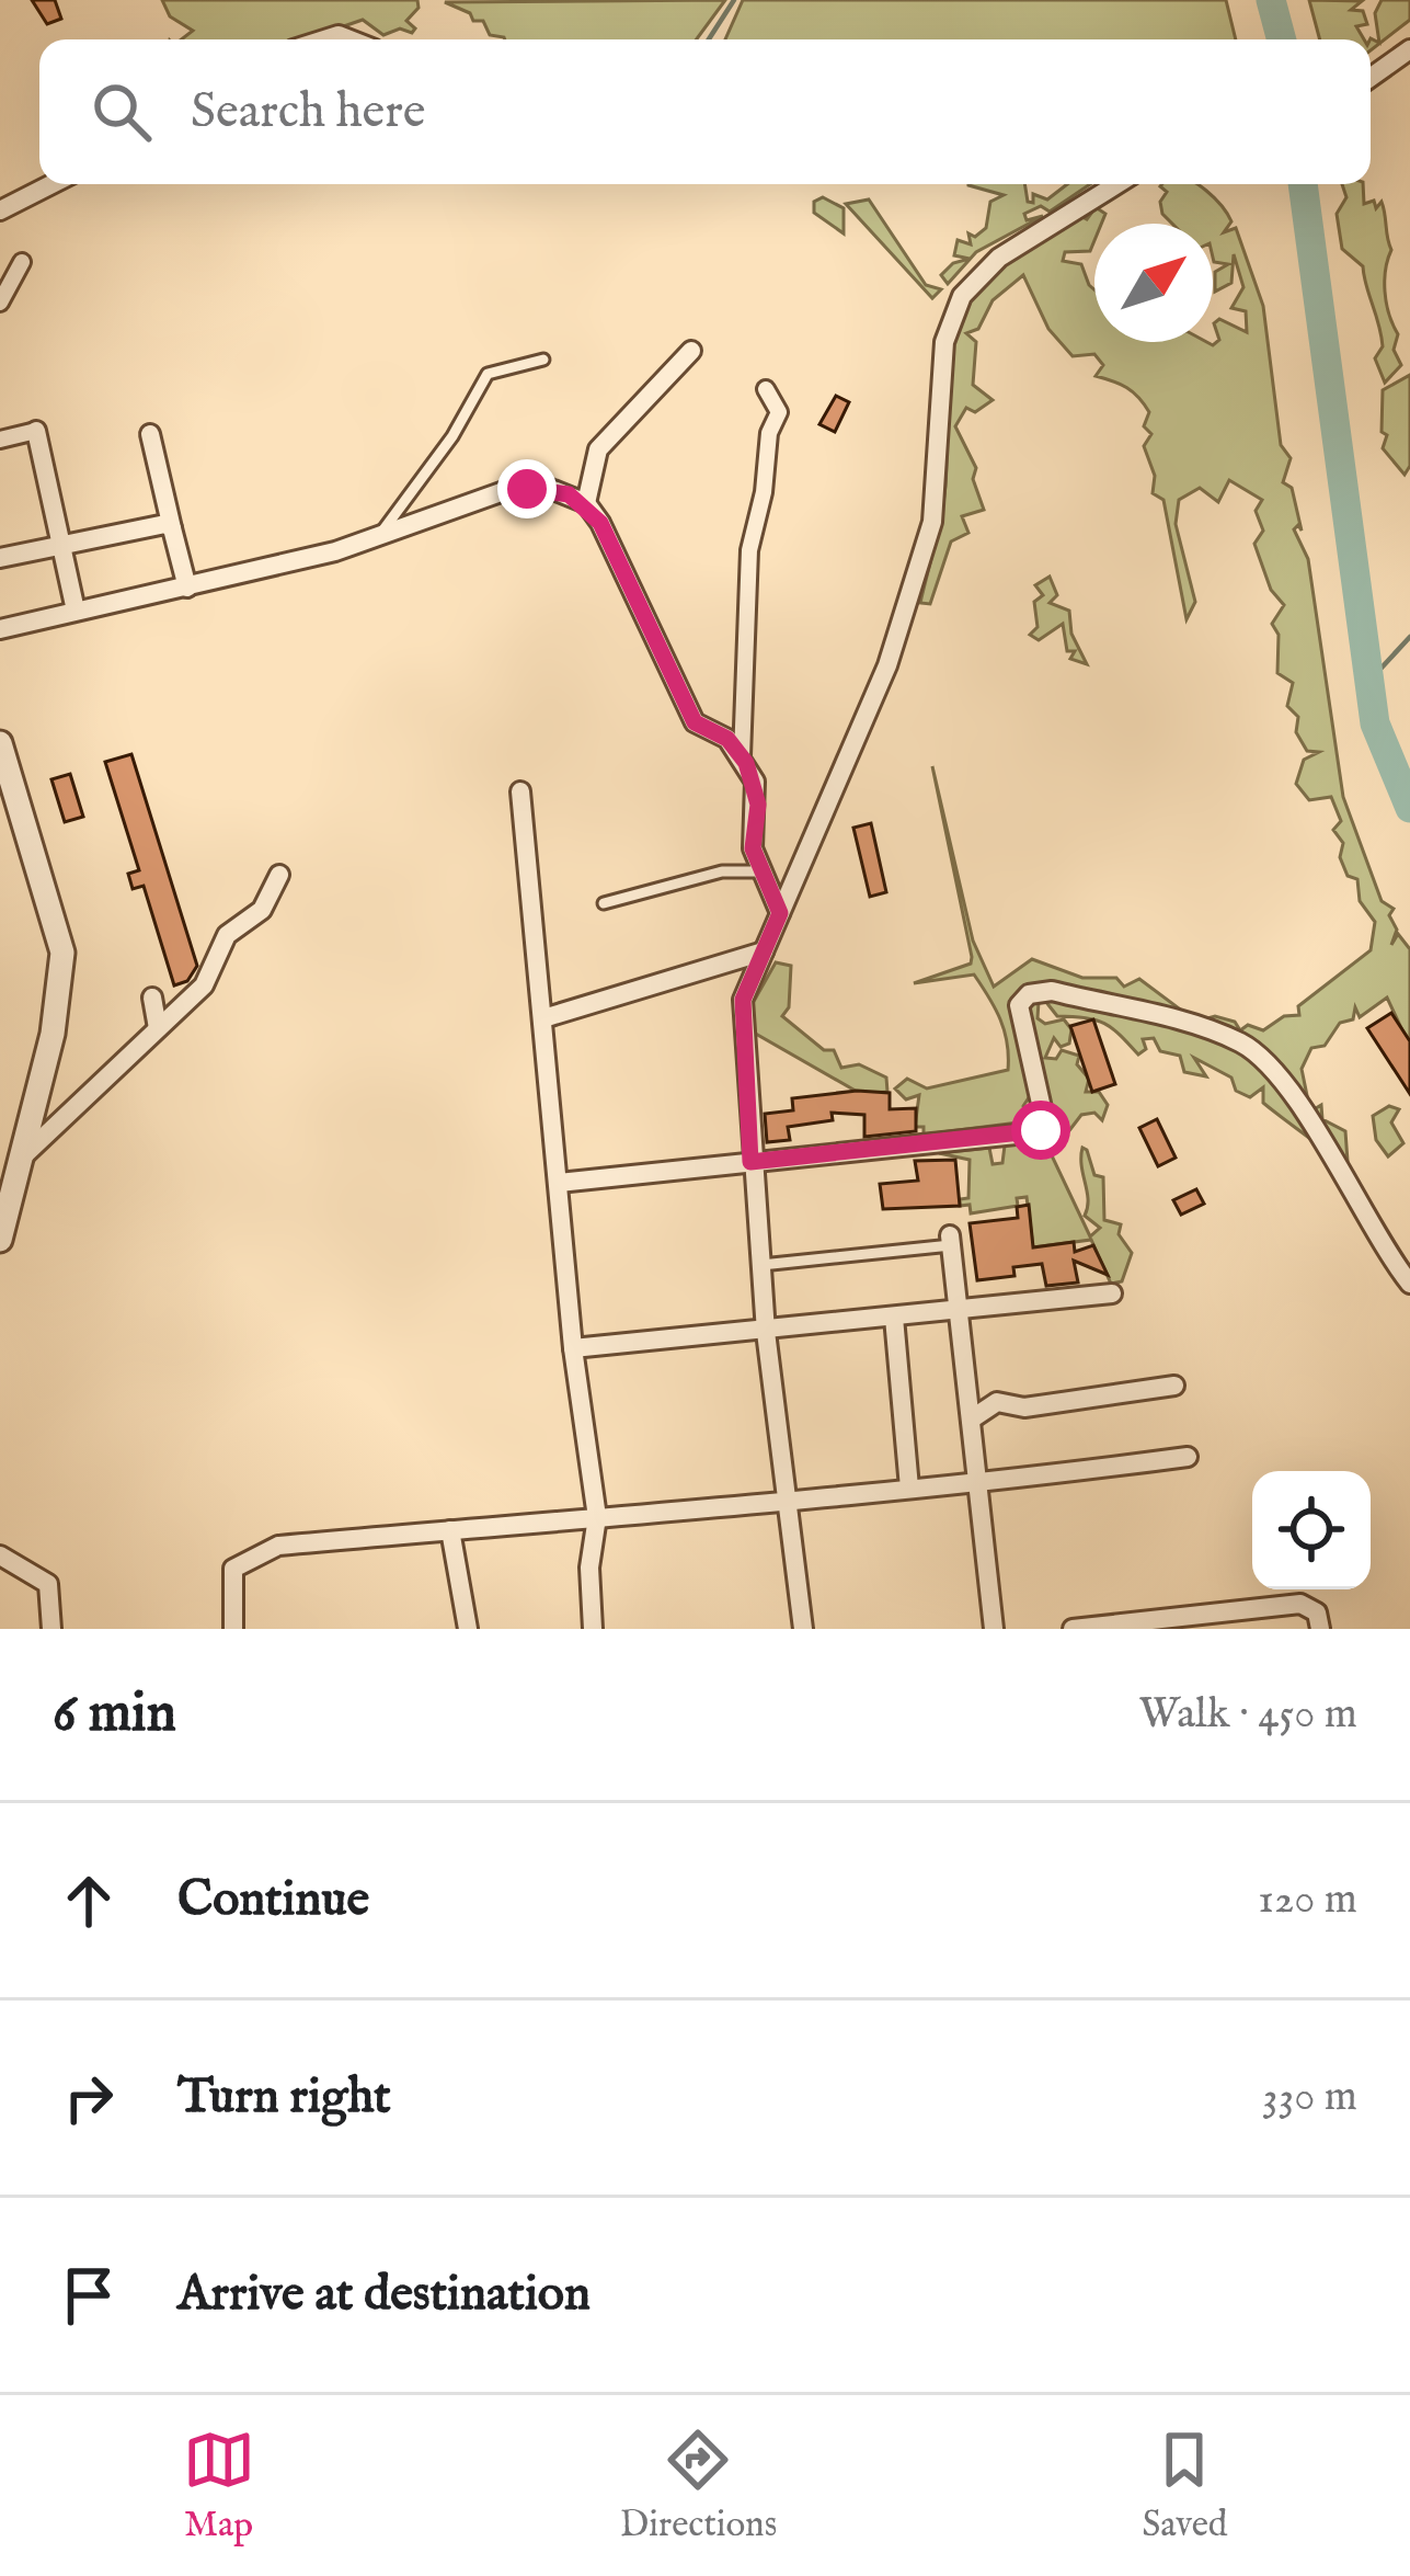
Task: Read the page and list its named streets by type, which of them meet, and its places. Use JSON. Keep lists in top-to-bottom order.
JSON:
{
  "north": "top right",
  "page": {
    "search": "Search here",
    "heading": ["6 min", "Walk · 450 m"],
    "list": [
      ["Continue", "120 m"],
      ["Turn right", "330 m"],
      "Arrive at destination"
    ],
    "nav": ["Map", "Directions", "Saved"]
  }
}
